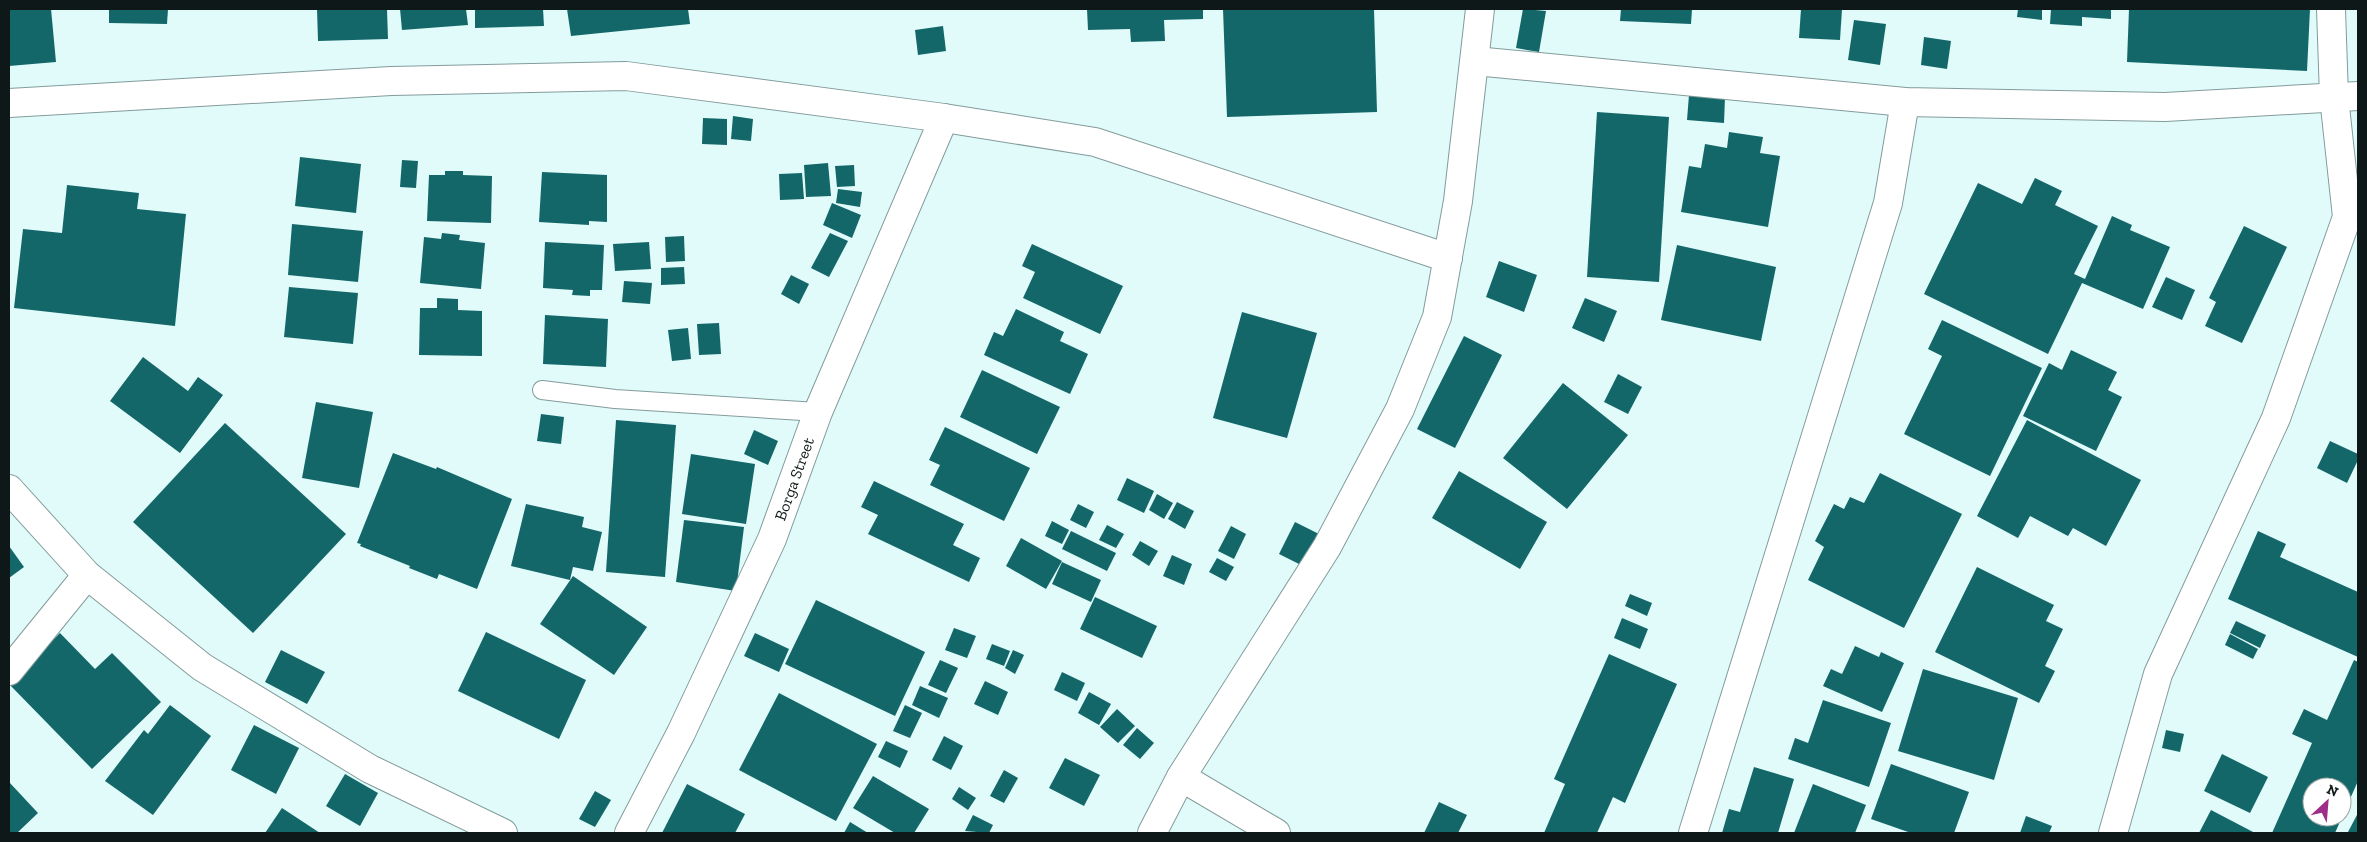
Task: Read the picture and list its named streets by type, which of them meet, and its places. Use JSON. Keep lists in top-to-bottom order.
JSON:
{
  "streets": {
    "street": ["Borga Street"]
  },
  "north": "top right"
}
